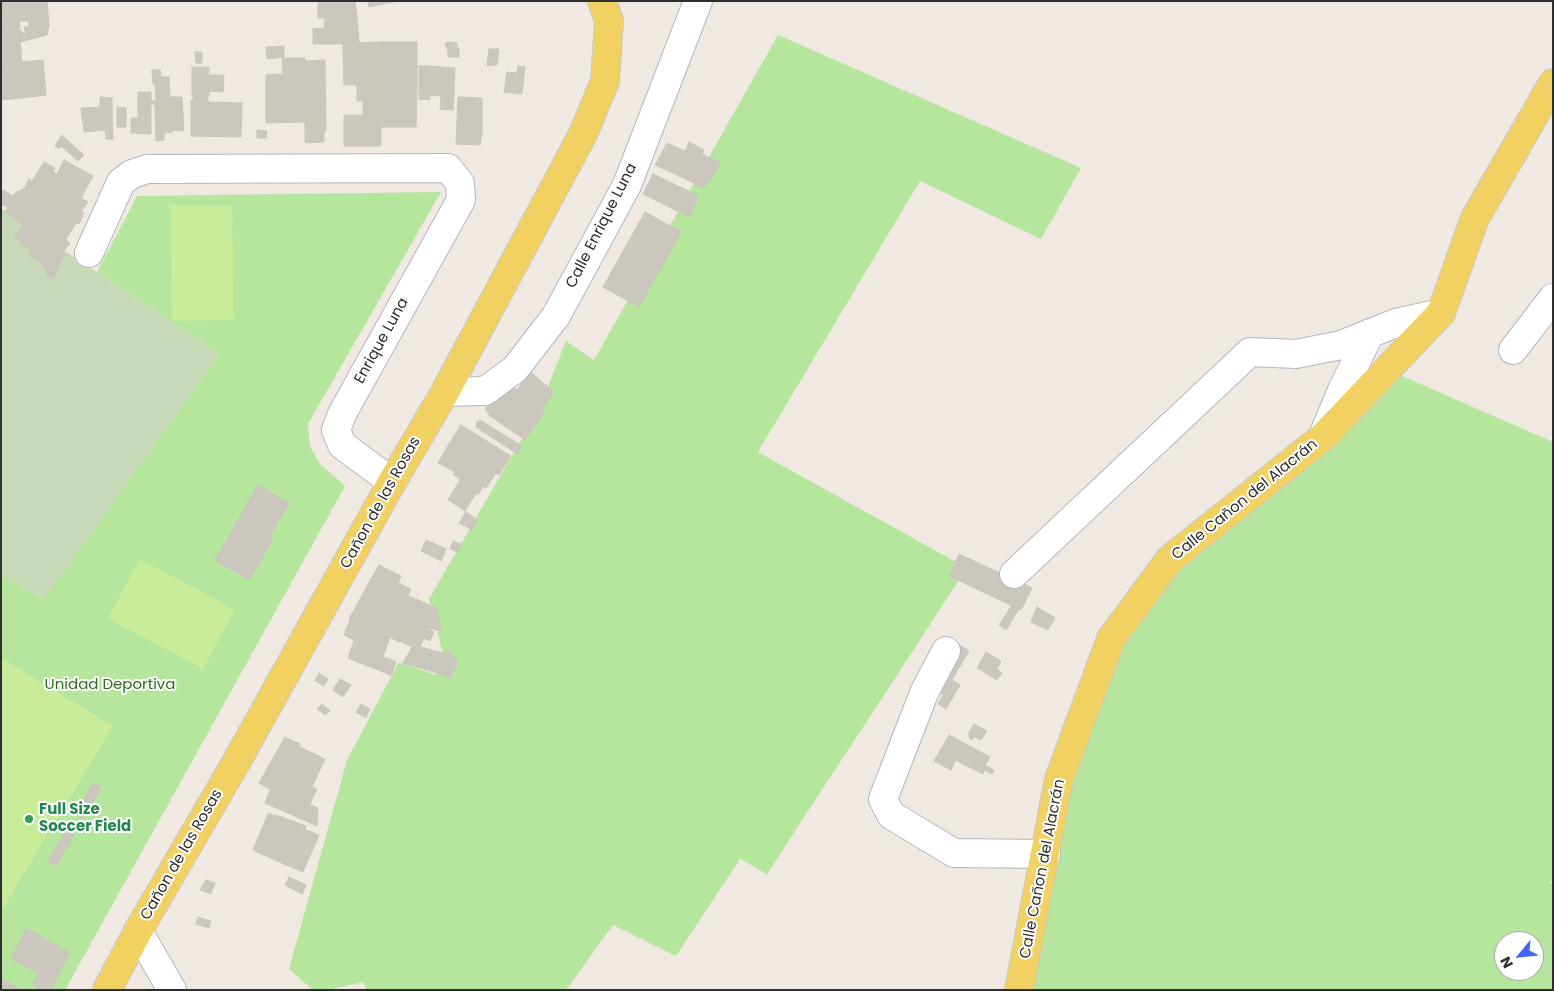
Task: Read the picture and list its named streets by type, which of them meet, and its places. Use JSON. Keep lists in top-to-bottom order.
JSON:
{
  "streets": {
    "main road": ["Calle Cañon del Alacrán", "Cañon de las Rosas"],
    "street": ["Calle Enrique Luna", "Enrique Luna"]
  },
  "crossings": [
    ["Calle Enrique Luna", "Cañon de las Rosas"],
    ["Enrique Luna", "Cañon de las Rosas"]
  ],
  "parks": ["Unidad Deportiva"],
  "places": ["Full Size Soccer Field"],
  "north": "bottom left"
}
